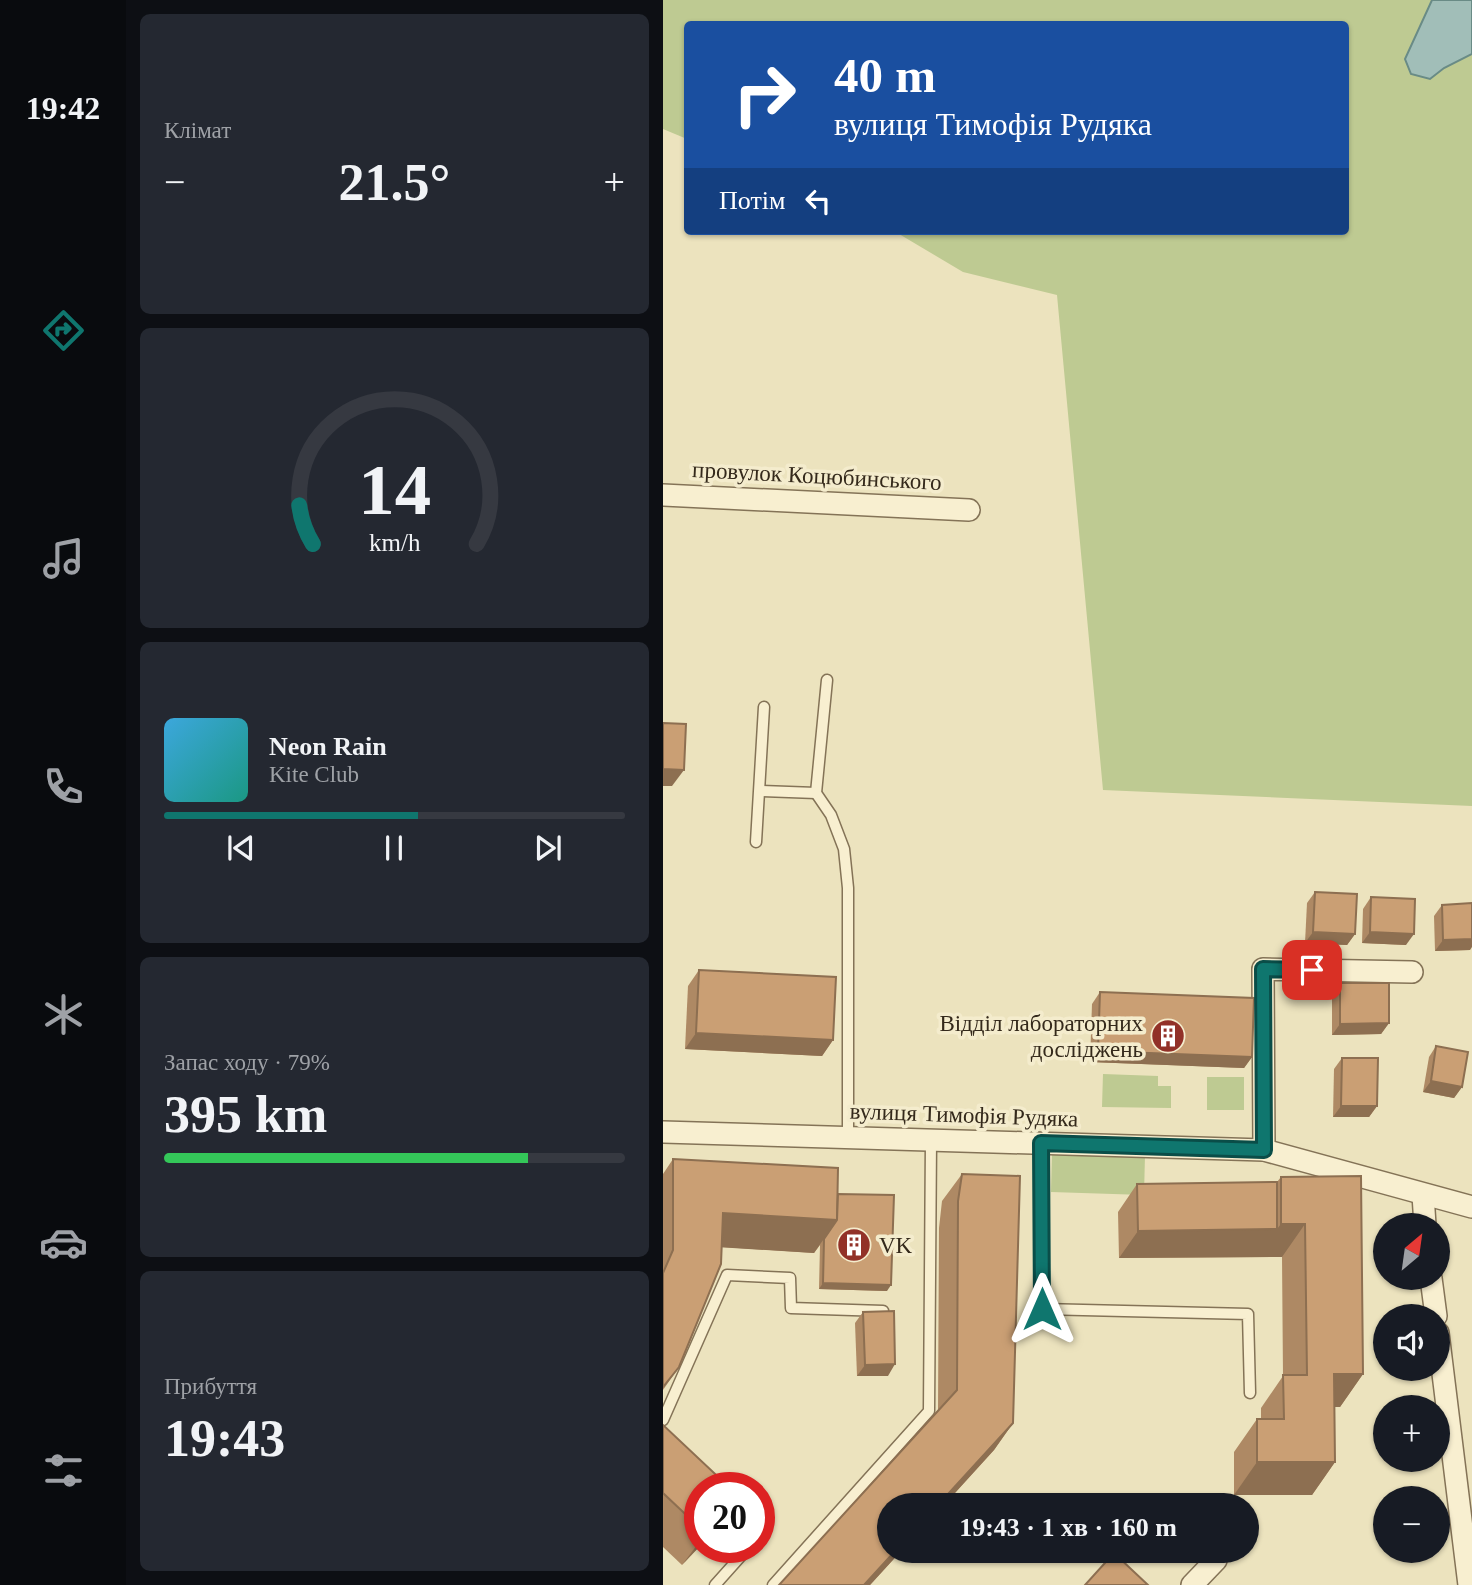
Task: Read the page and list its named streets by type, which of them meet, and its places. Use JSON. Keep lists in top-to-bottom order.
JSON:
{
  "streets": {
    "street": ["провулок Коцюбинського", "вулиця Тимофія Рудяка"]
  },
  "places": {
    "building": ["Відділ лабораторних досліджень", "VK"]
  },
  "north": "top right",
  "page": {
    "tabs": "19:42",
    "tile": [
      "Клімат",
      ["Запас ходу · 79%", "395 km"],
      ["Прибуття", "19:43"]
    ],
    "turn": ["40 m", "вулиця Тимофія Рудяка"],
    "heat": ["−", "21.5°", "+"],
    "then": "Потім",
    "song": ["Neon Rain", "Kite Club"],
    "map_buttons": ["+", "−"],
    "limit": "20",
    "trip": "19:43 · 1 хв · 160 m",
    "gauge": ["14", "km/h"]
  }
}
